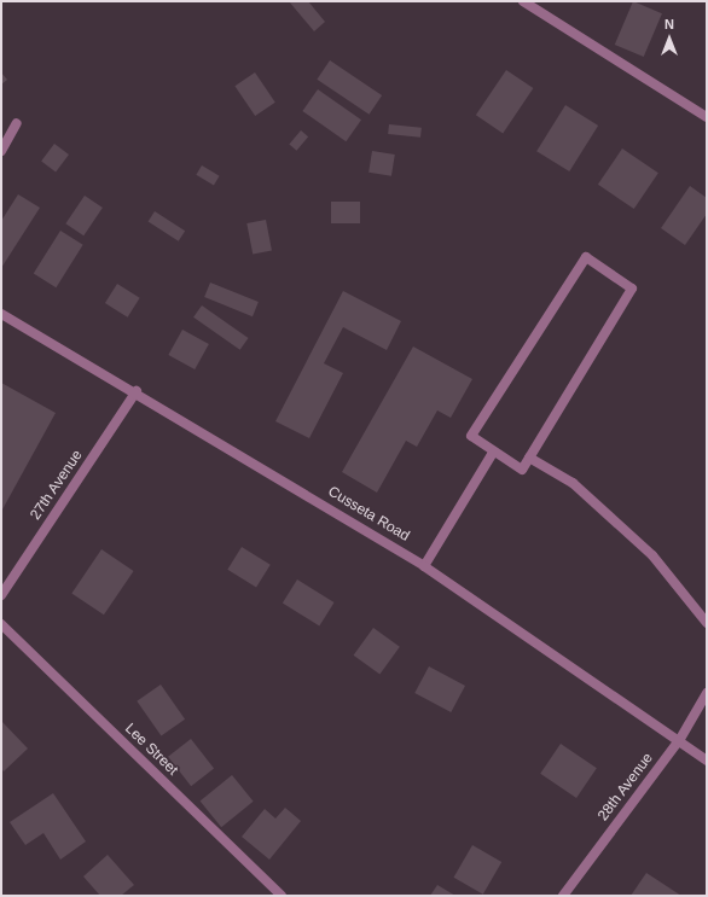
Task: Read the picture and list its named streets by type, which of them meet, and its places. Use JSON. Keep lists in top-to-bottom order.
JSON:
{
  "streets": {
    "street": [
      "27th Avenue",
      "Cusseta Road",
      "Lee Street",
      "28th Avenue"
    ]
  },
  "crossings": [
    ["27th Avenue", "Cusseta Road"],
    ["Cusseta Road", "28th Avenue"]
  ],
  "north": "top"
}
